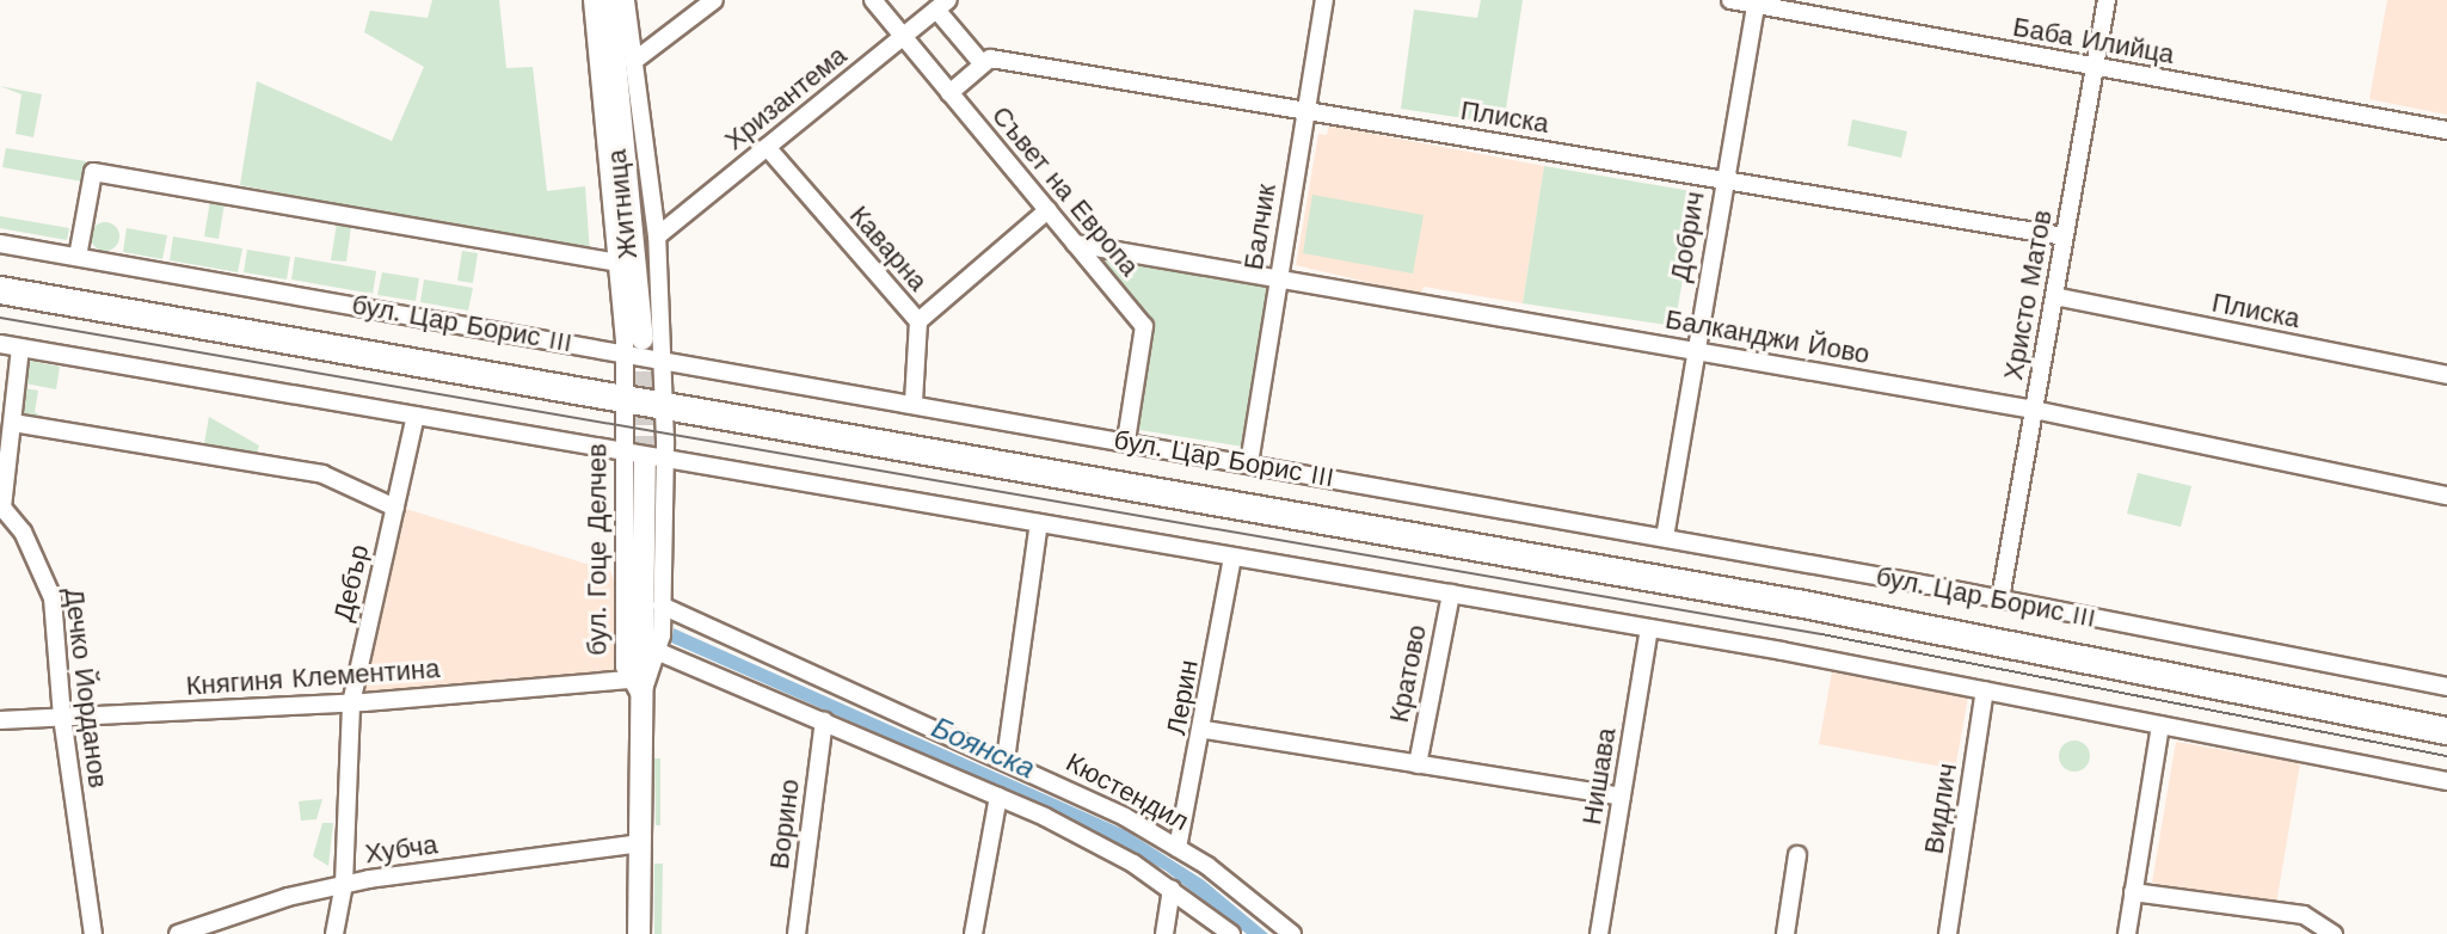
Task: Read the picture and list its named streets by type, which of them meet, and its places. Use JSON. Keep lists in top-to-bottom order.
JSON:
{
  "streets": {
    "main road": ["бул. Цар Борис III"],
    "street": [
      "Баба Илийца",
      "Хризантема",
      "Плиска",
      "Съвет на Европа",
      "Житница",
      "Балчик",
      "Добрич",
      "Каварна",
      "Христо Матов",
      "Балканджи Йово",
      "бул. Гоце Делчев",
      "Дебър",
      "Кратово",
      "Княгиня Клементина",
      "Дечко Йорданов",
      "Лерин",
      "Нишава",
      "Кюстендил",
      "Видлич",
      "Ворино",
      "Хубча"
    ]
  },
  "crossings": [
    ["Баба Илийца", "Добрич"],
    ["Баба Илийца", "Христо Матов"],
    ["Хризантема", "Съвет на Европа"],
    ["Хризантема", "Житница"],
    ["Хризантема", "Каварна"],
    ["Плиска", "Балчик"],
    ["Плиска", "Добрич"],
    ["Плиска", "Христо Матов"],
    ["Съвет на Европа", "бул. Цар Борис III"],
    ["Съвет на Европа", "Балканджи Йово"],
    ["Житница", "бул. Цар Борис III"],
    ["Житница", "бул. Гоце Делчев"],
    ["Балчик", "бул. Цар Борис III"],
    ["Балчик", "Балканджи Йово"],
    ["Добрич", "бул. Цар Борис III"],
    ["Добрич", "Балканджи Йово"],
    ["Каварна", "бул. Цар Борис III"],
    ["Христо Матов", "бул. Цар Борис III"],
    ["Христо Матов", "Балканджи Йово"],
    ["бул. Цар Борис III", "бул. Гоце Делчев"],
    ["бул. Гоце Делчев", "Княгиня Клементина"],
    ["бул. Гоце Делчев", "Кюстендил"],
    ["бул. Гоце Делчев", "Хубча"],
    ["Дебър", "Княгиня Клементина"],
    ["Дебър", "Хубча"],
    ["Княгиня Клементина", "Дечко Йорданов"],
    ["Лерин", "Кюстендил"]
  ],
  "water": ["Боянска"]
}
